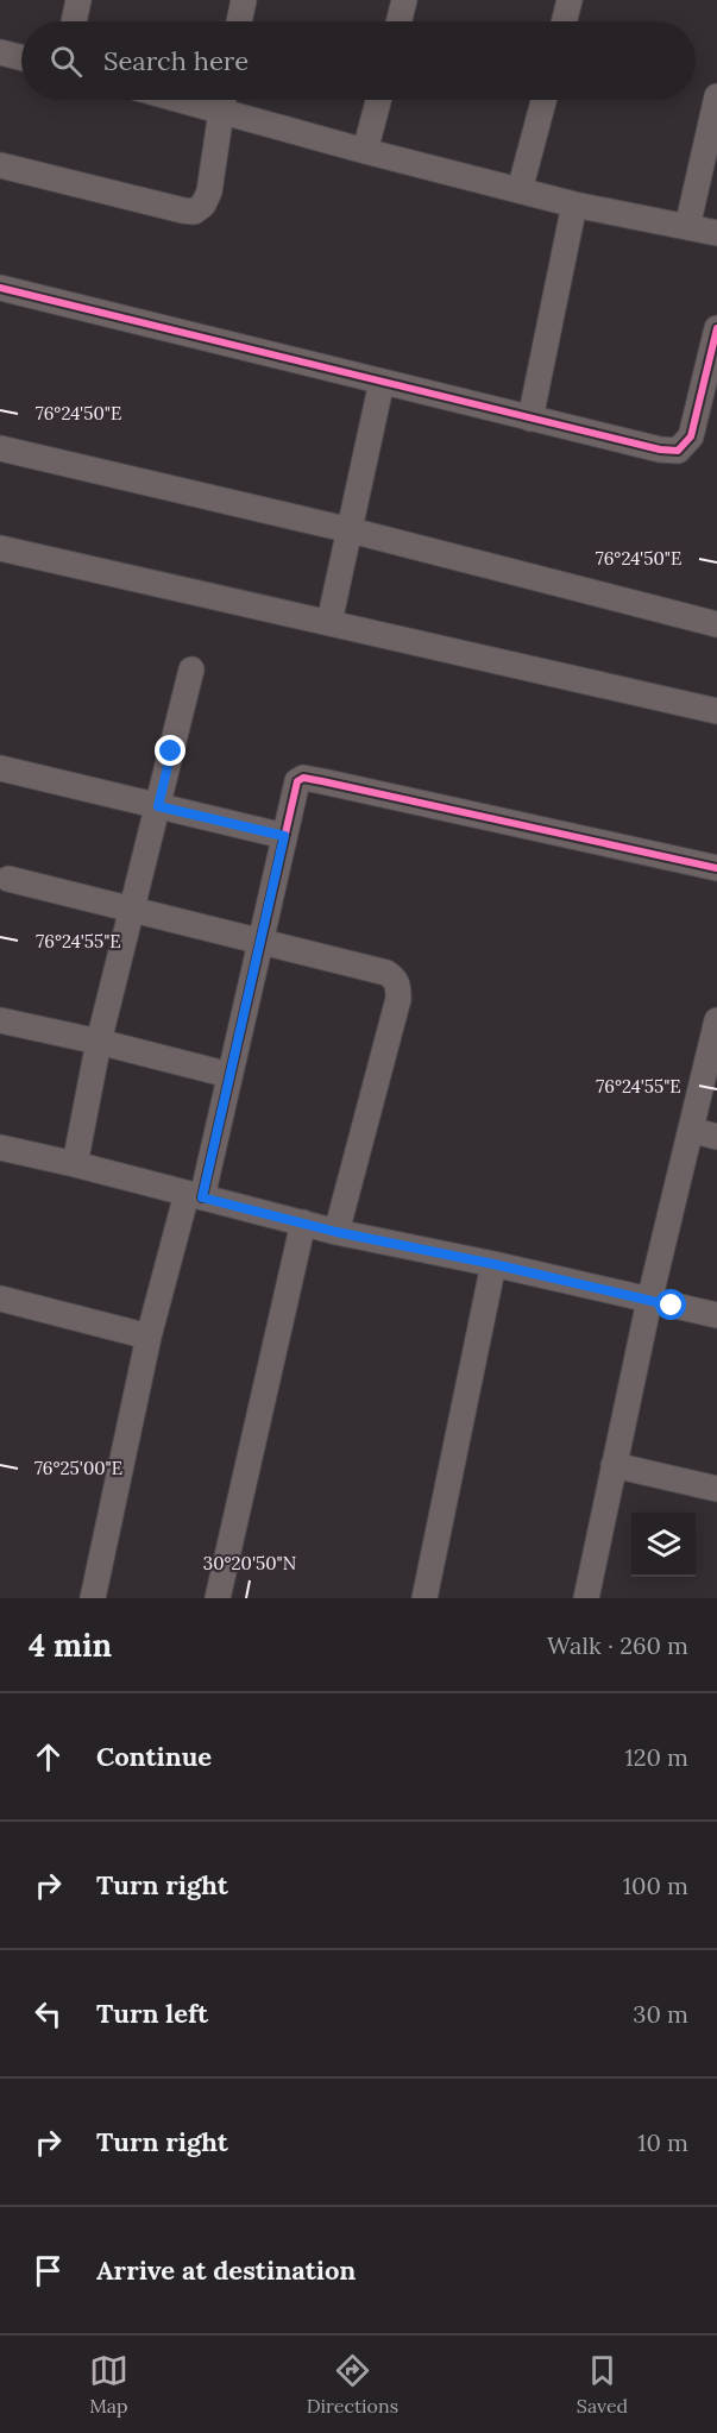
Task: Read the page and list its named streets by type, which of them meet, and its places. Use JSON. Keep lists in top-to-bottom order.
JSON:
{
  "page": {
    "search": "Search here",
    "heading": ["4 min", "Walk · 260 m"],
    "list": [
      ["Continue", "120 m"],
      ["Turn right", "100 m"],
      ["Turn left", "30 m"],
      ["Turn right", "10 m"],
      "Arrive at destination"
    ],
    "nav": ["Map", "Directions", "Saved"]
  },
  "coordinates": [
    "76°24'50\"E",
    "76°24'55\"E",
    "76°25'00\"E",
    "30°20'50\"N"
  ]
}
